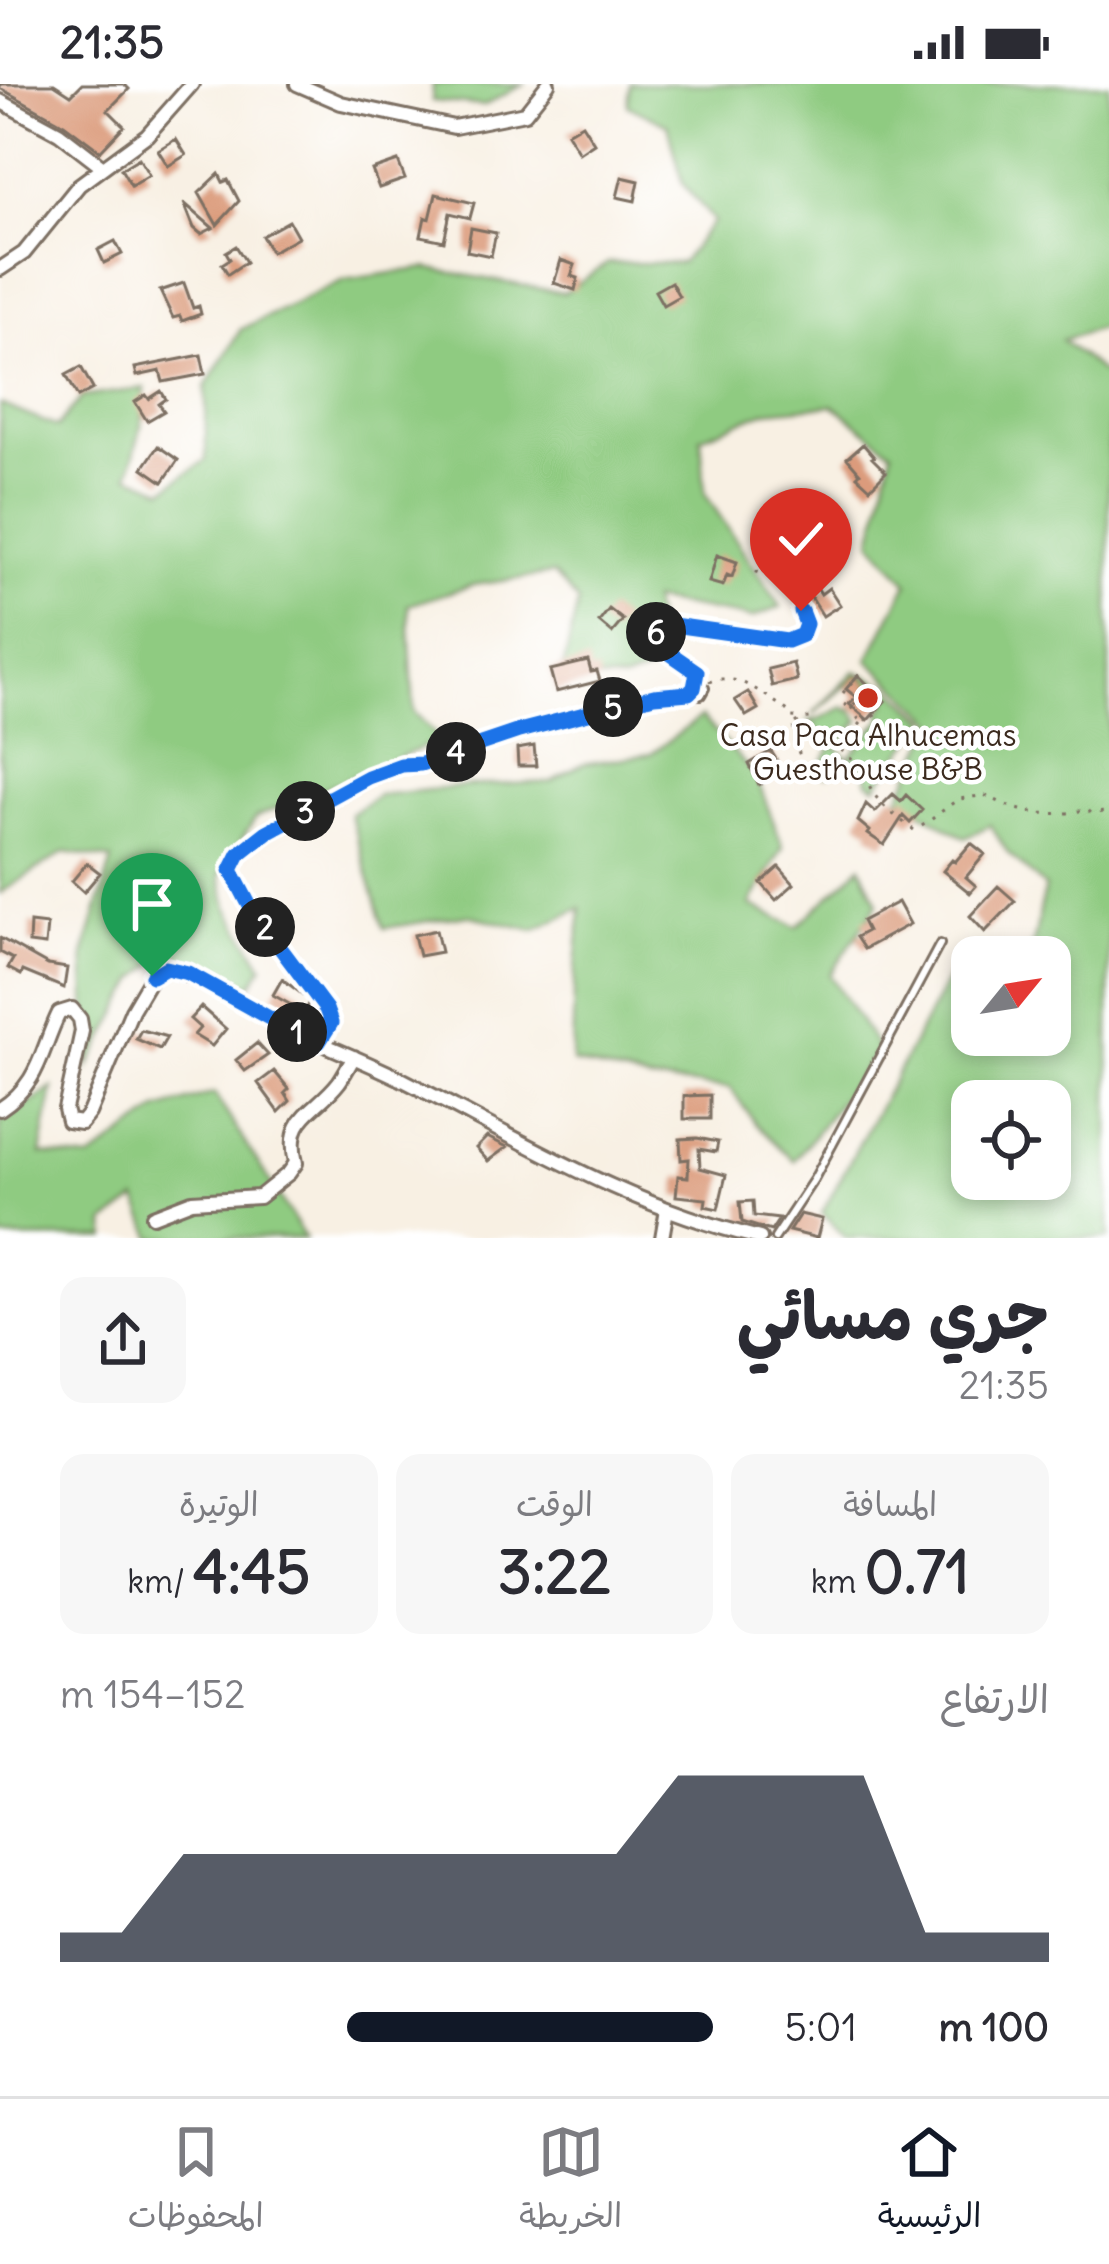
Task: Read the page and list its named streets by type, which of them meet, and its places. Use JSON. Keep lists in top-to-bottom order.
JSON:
{
  "places": ["Casa Paca Alhucemas Guesthouse B&B"],
  "north": "top right",
  "page": {
    "status": "21:35",
    "pins": [
      "6",
      "5",
      "4",
      "3",
      "2",
      "1"
    ],
    "heading": ["جري مسائي", "21:35"],
    "stats": [
      ["المسافة", "0.71 km"],
      ["الوقت", "3:22"],
      ["الوتيرة", "4:45 /km"]
    ],
    "chart": ["الارتفاع", "152–154 m"],
    "list": [
      {
        "name": "100 m",
        "note": "5:01"
      }
    ],
    "tabs": ["الرئيسية", "الخريطة", "المحفوظات"]
  }
}
